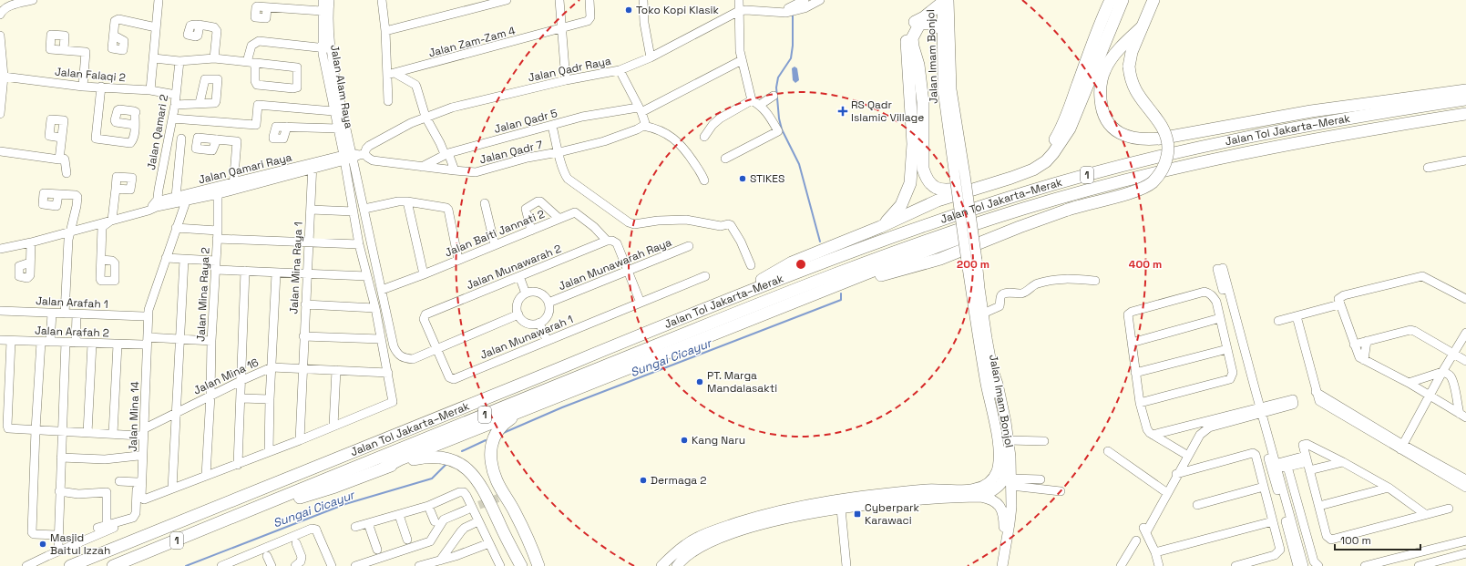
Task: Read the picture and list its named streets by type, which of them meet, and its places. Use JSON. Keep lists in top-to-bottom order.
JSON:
{
  "streets": {
    "highway": ["Jalan Tol Jakarta–Merak", "1"],
    "main road": ["Jalan Imam Bonjol"],
    "street": [
      "Jalan Zam-Zam 4",
      "Jalan Qadr Raya",
      "Jalan Falaqi 2",
      "Jalan Alam Raya",
      "Jalan Qadr 5",
      "Jalan Qamari 2",
      "Jalan Qadr 7",
      "Jalan Qamari Raya",
      "Jalan Baiti Jannati 2",
      "Jalan Munawarah Raya",
      "Jalan Munawarah 2",
      "Jalan Mina Raya 1",
      "Jalan Mina Raya 2",
      "Jalan Arafah 1",
      "Jalan Arafah 2",
      "Jalan Munawarah 1",
      "Jalan Mina 16",
      "Jalan Mina 14"
    ]
  },
  "crossings": [
    ["Jalan Qadr Raya", "Jalan Alam Raya"],
    ["Jalan Qadr Raya", "Jalan Qadr 7"],
    ["Jalan Qadr Raya", "Jalan Qamari Raya"],
    ["Jalan Falaqi 2", "Jalan Qamari 2"],
    ["Jalan Alam Raya", "Jalan Qadr 7"],
    ["Jalan Alam Raya", "Jalan Qamari Raya"],
    ["Jalan Qadr 5", "Jalan Qadr 7"],
    ["Jalan Qamari 2", "Jalan Qamari Raya"],
    ["Jalan Qadr 7", "Jalan Qamari Raya"],
    ["Jalan Qamari Raya", "Jalan Mina Raya 1"],
    ["Jalan Qamari Raya", "Jalan Mina Raya 2"],
    ["Jalan Qamari Raya", "Jalan Mina 14"],
    ["Jalan Baiti Jannati 2", "Jalan Munawarah 2"],
    ["Jalan Munawarah 2", "Jalan Munawarah 1"],
    ["Jalan Mina Raya 1", "Jalan Mina 16"],
    ["Jalan Mina Raya 2", "Jalan Mina 16"],
    ["Jalan Mina 16", "Jalan Mina 14"]
  ],
  "water": ["Sungai Cicayur"],
  "places": {
    "other": [
      "Toko Kopi Klasik",
      "STIKES",
      "PT. Marga Mandalasakti",
      "Kang Naru",
      "Dermaga 2",
      "Masjid Baitul Izzah"
    ],
    "health": ["RS Qadr Islamic Village"],
    "transit": ["Cyberpark Karawaci"]
  },
  "scale_bar": "100 m",
  "rings": ["200 m", "400 m"]
}
